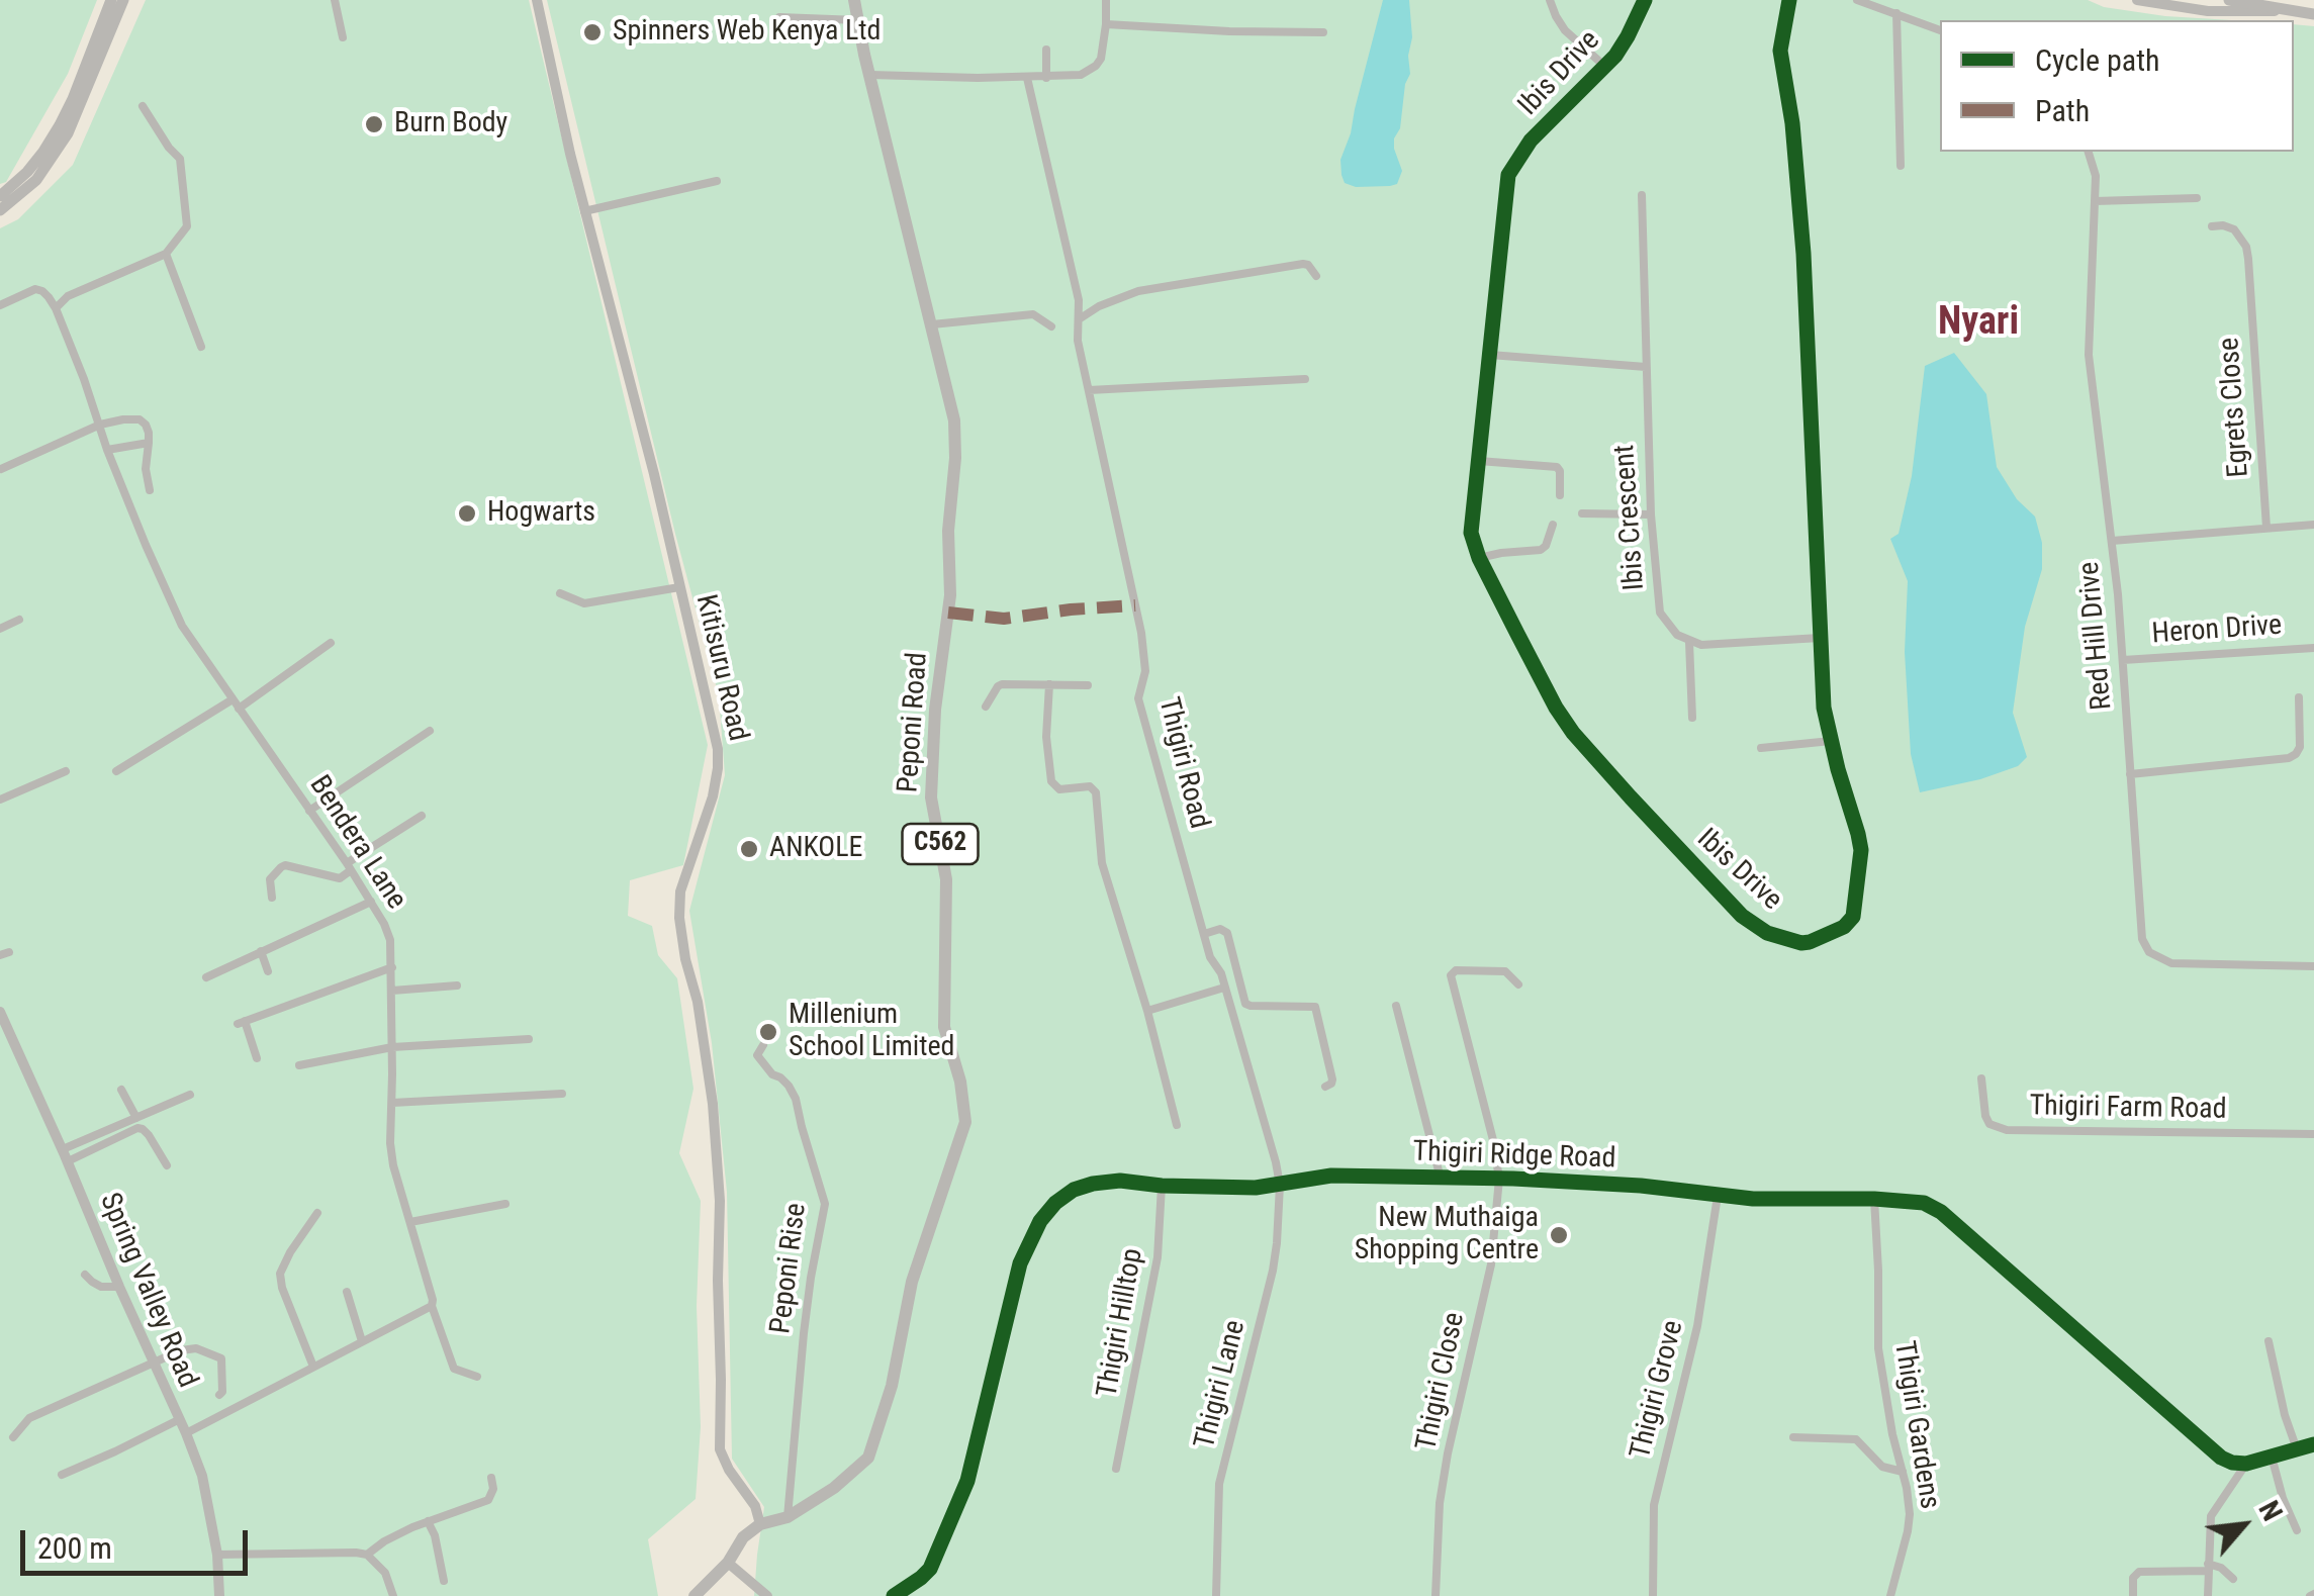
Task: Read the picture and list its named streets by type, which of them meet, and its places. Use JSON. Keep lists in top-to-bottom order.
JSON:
{
  "streets": {
    "main road": ["Peponi Road", "C562"],
    "street": [
      "Ibis Drive",
      "Egrets Close",
      "Ibis Crescent",
      "Heron Drive",
      "Red Hill Drive",
      "Kitisuru Road",
      "Thigiri Road",
      "Bendera Lane",
      "Thigiri Farm Road",
      "Thigiri Ridge Road",
      "Peponi Rise",
      "Spring Valley Road",
      "Thigiri Hilltop",
      "Thigiri Close",
      "Thigiri Lane",
      "Thigiri Grove",
      "Thigiri Gardens"
    ]
  },
  "crossings": [
    ["Heron Drive", "Red Hill Drive"],
    ["Kitisuru Road", "Peponi Road"],
    ["Peponi Road", "Peponi Rise"],
    ["Thigiri Road", "Thigiri Ridge Road"],
    ["Thigiri Road", "Thigiri Lane"],
    ["Thigiri Ridge Road", "Thigiri Hilltop"],
    ["Thigiri Ridge Road", "Thigiri Close"],
    ["Thigiri Ridge Road", "Thigiri Lane"],
    ["Thigiri Ridge Road", "Thigiri Grove"],
    ["Thigiri Ridge Road", "Thigiri Gardens"]
  ],
  "districts": ["Nyari"],
  "places": [
    "Spinners Web Kenya Ltd",
    "Burn Body",
    "Hogwarts",
    "ANKOLE",
    "Millenium School Limited",
    "New Muthaiga Shopping Centre"
  ],
  "legend": ["Cycle path", "Path"],
  "scale_bar": "200 m",
  "north": "top right"
}
